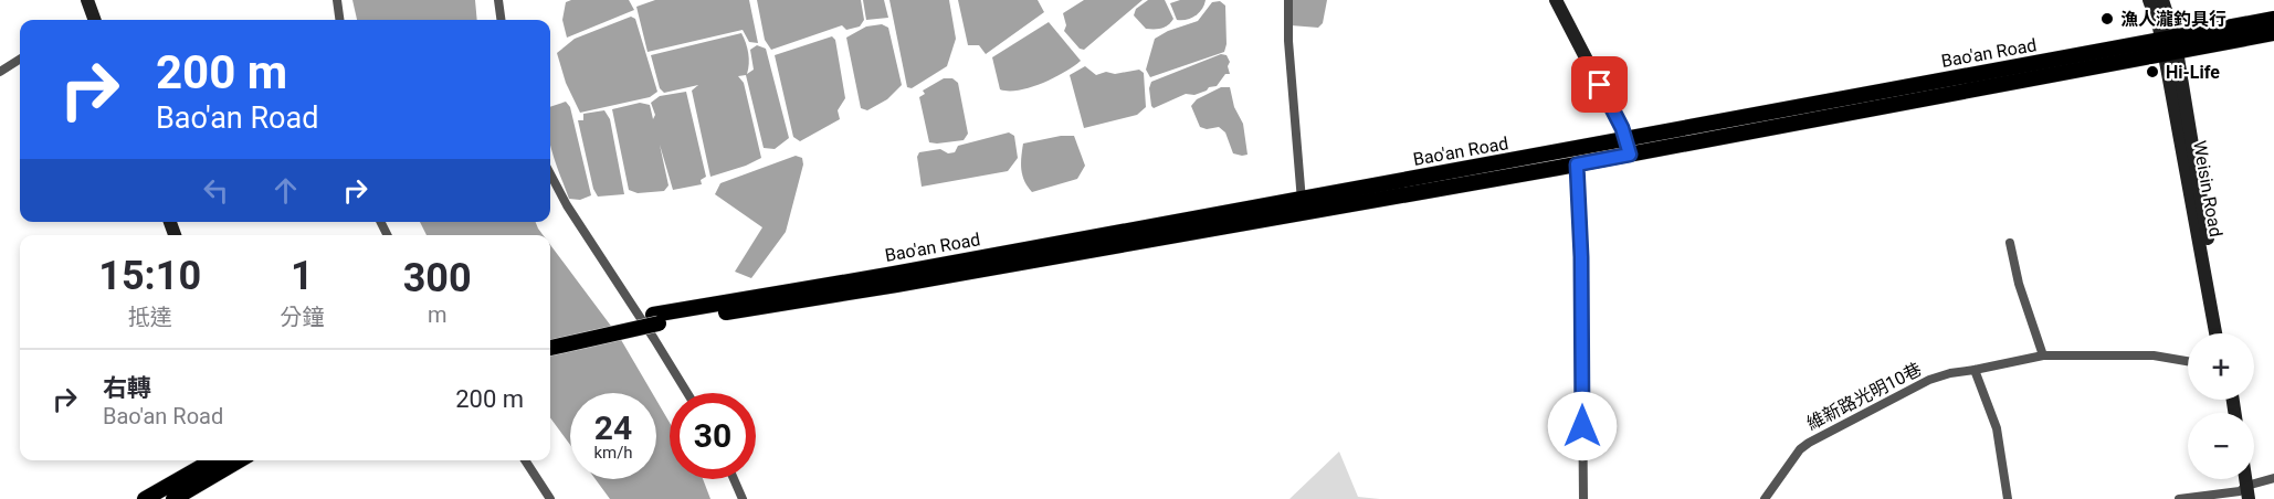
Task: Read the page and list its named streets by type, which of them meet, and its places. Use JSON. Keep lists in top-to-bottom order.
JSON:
{
  "streets": {
    "main road": ["Bao'an Road", "Weisin Road"],
    "street": ["維新路光明10巷"]
  },
  "crossings": [
    ["Bao'an Road", "Weisin Road"]
  ],
  "places": ["漁人瀧釣具行", "Hi-Life"],
  "page": {
    "turn": ["200 m", "Bao'an Road"],
    "eta": [
      "15:10",
      "抵達",
      "1",
      "分鐘",
      "300",
      "m"
    ],
    "map_buttons": ["+", "−"],
    "list": [
      {
        "name": "右轉",
        "note": "Bao'an Road",
        "value": "200 m"
      }
    ],
    "speed": "24 km/h",
    "limit": "30"
  }
}
